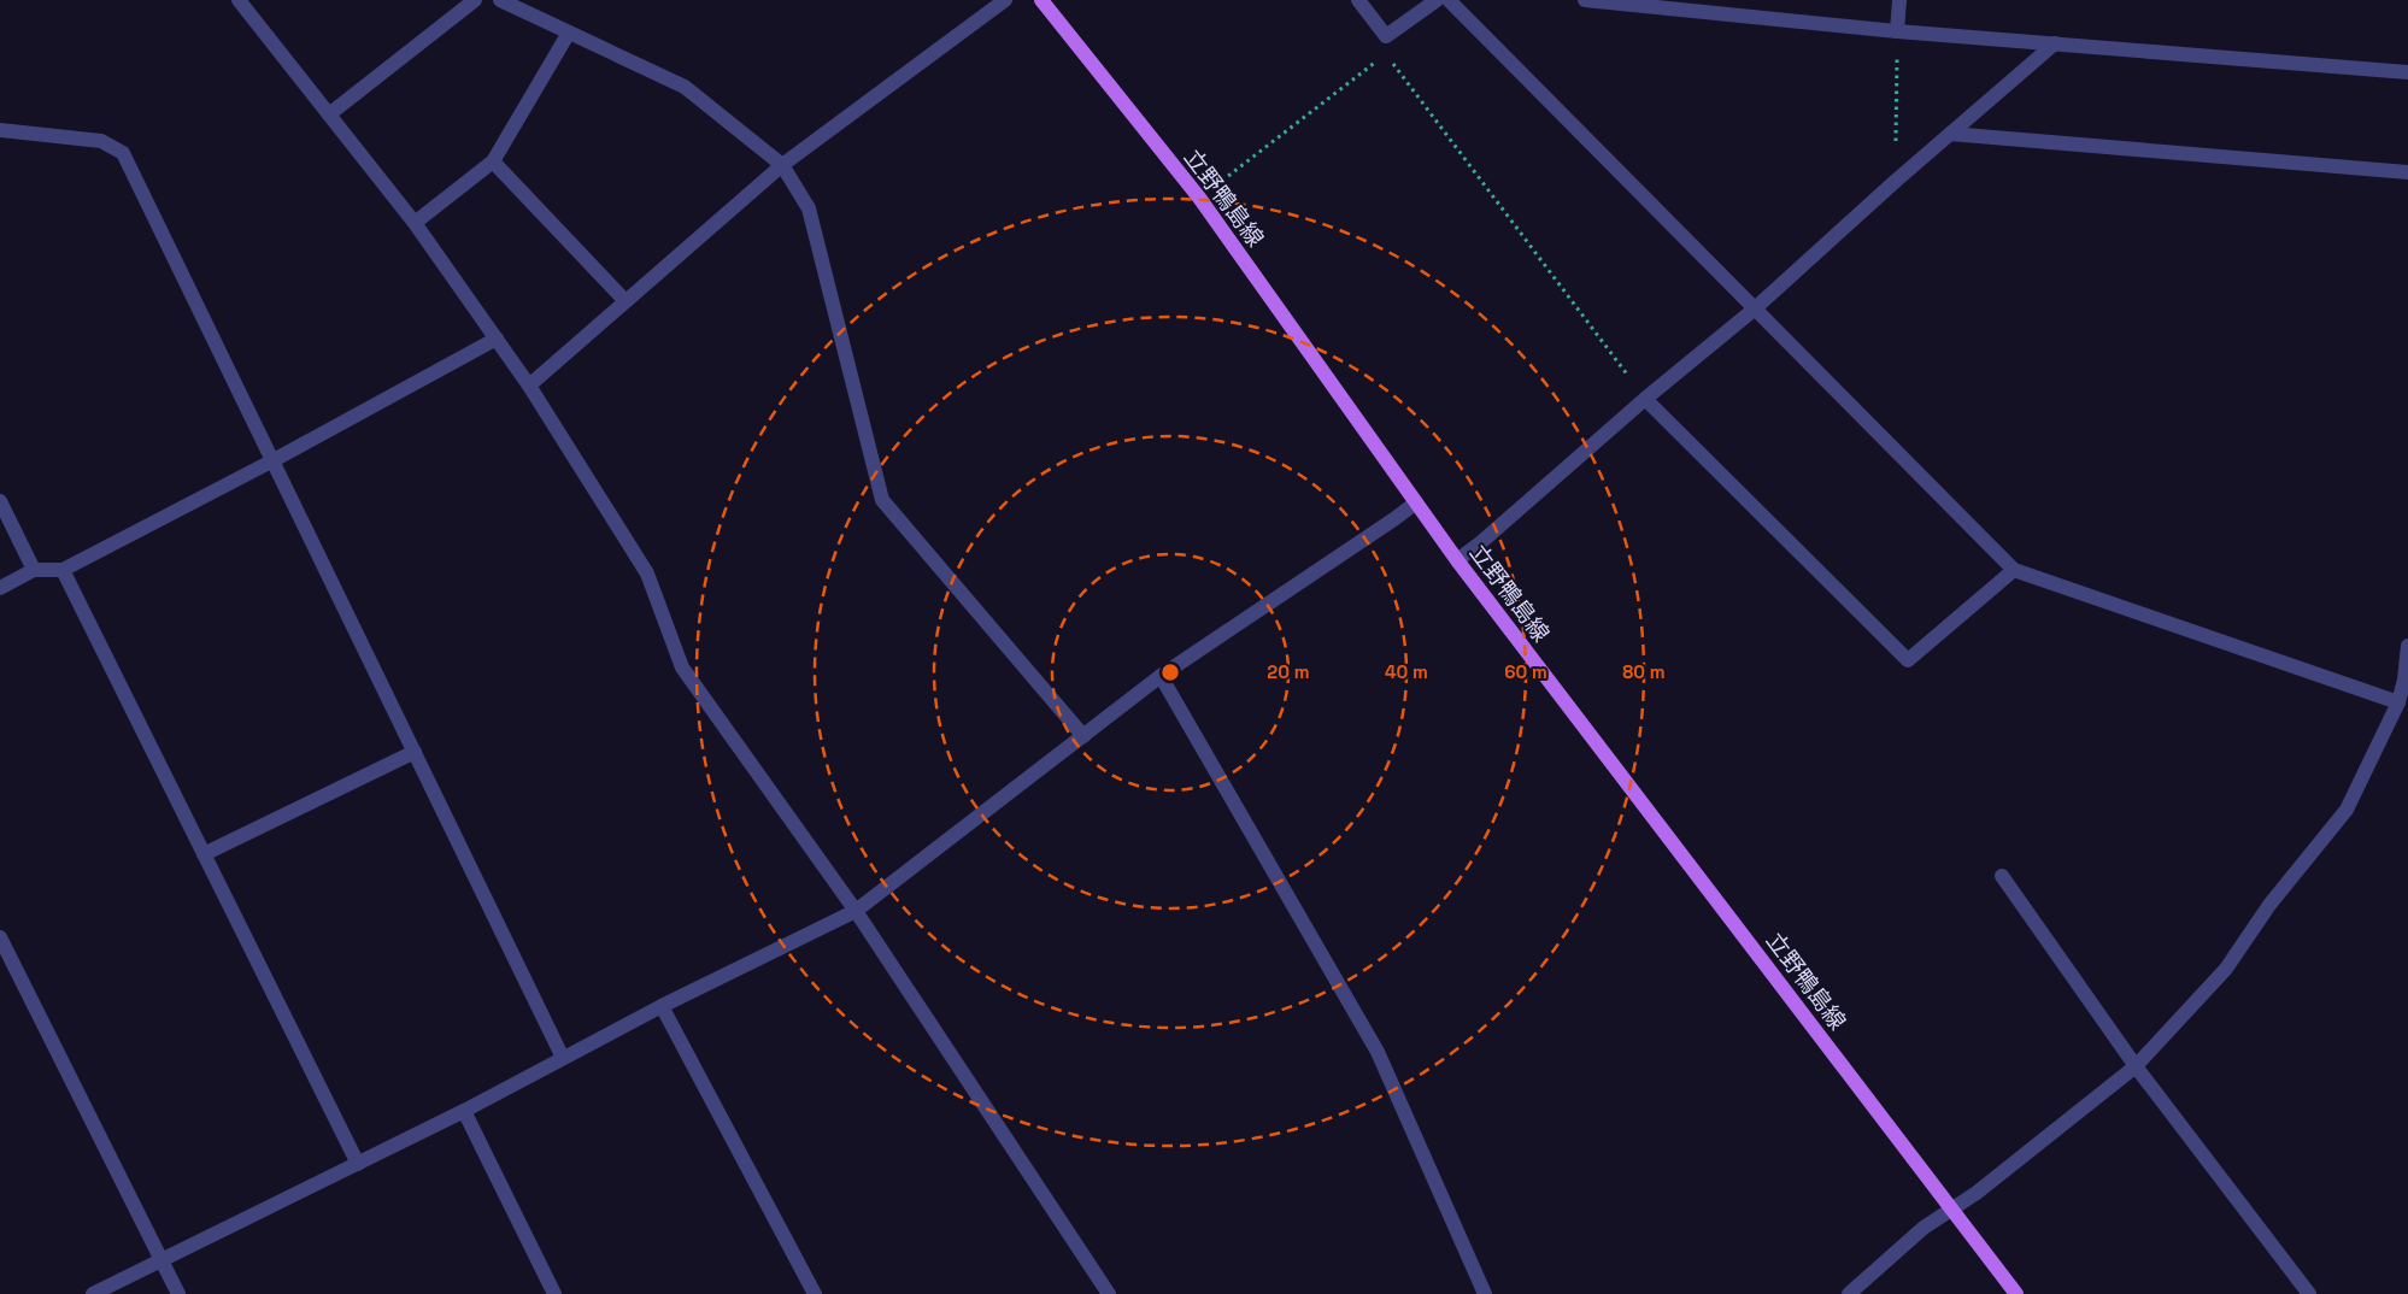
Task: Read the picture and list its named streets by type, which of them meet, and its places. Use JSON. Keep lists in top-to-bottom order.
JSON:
{
  "streets": {
    "main road": ["立野鴨島線"]
  },
  "rings": [
    "20 m",
    "40 m",
    "60 m",
    "80 m"
  ]
}
